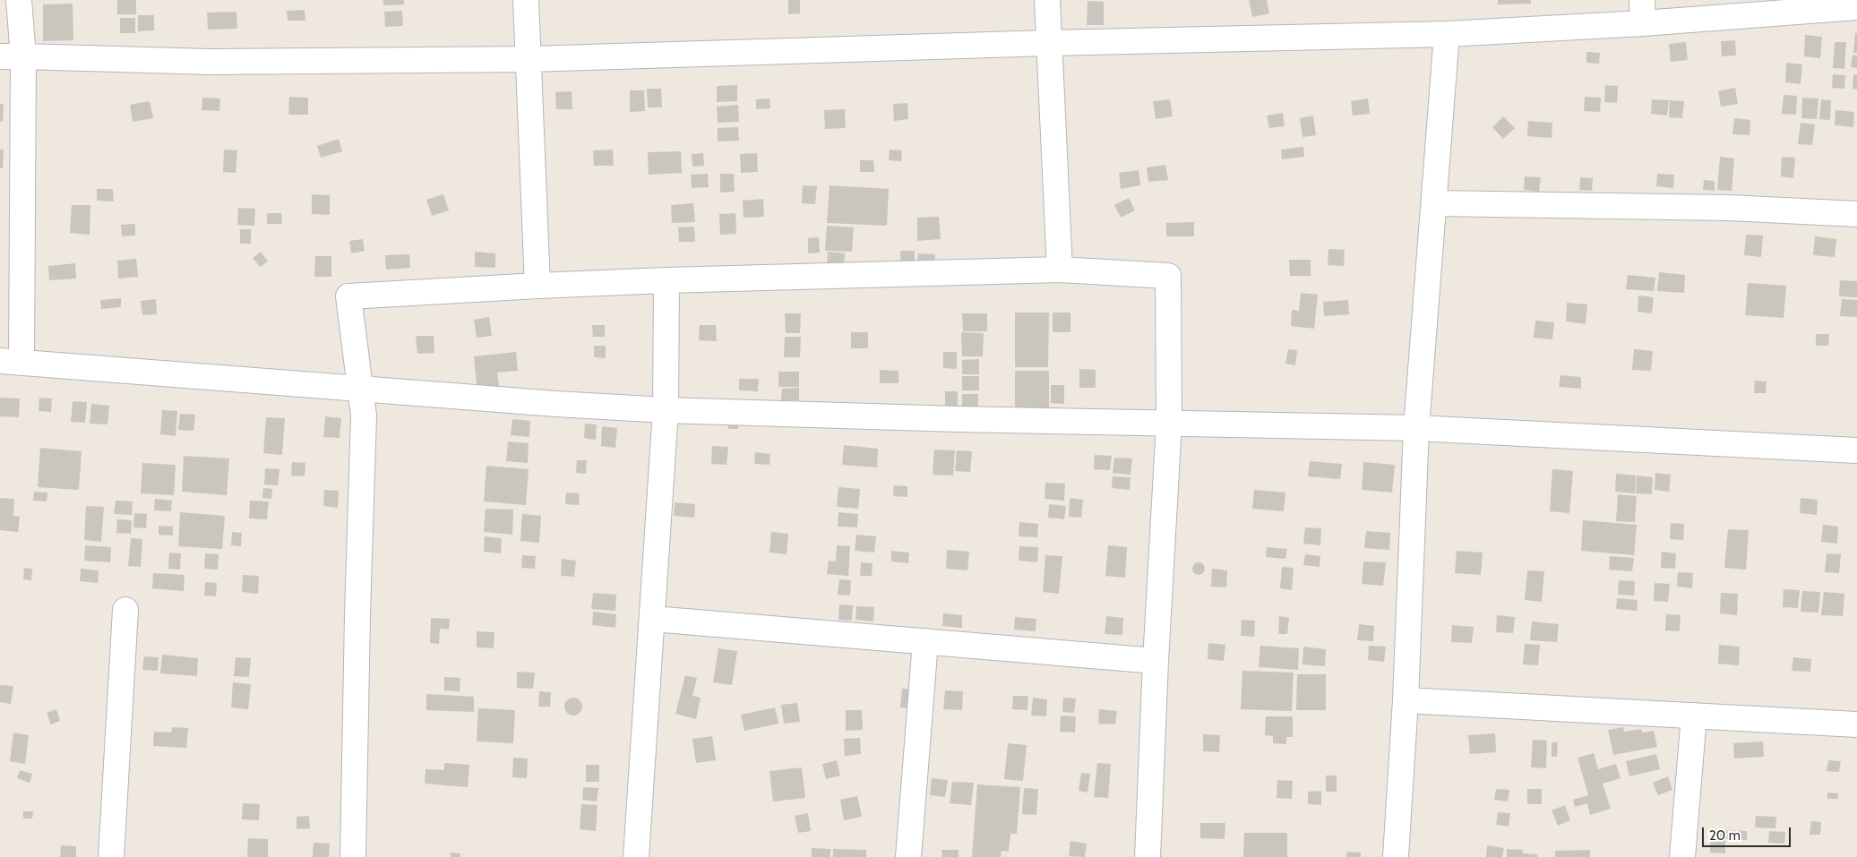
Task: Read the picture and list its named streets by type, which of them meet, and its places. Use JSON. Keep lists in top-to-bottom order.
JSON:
{
  "scale_bar": "20 m"
}
